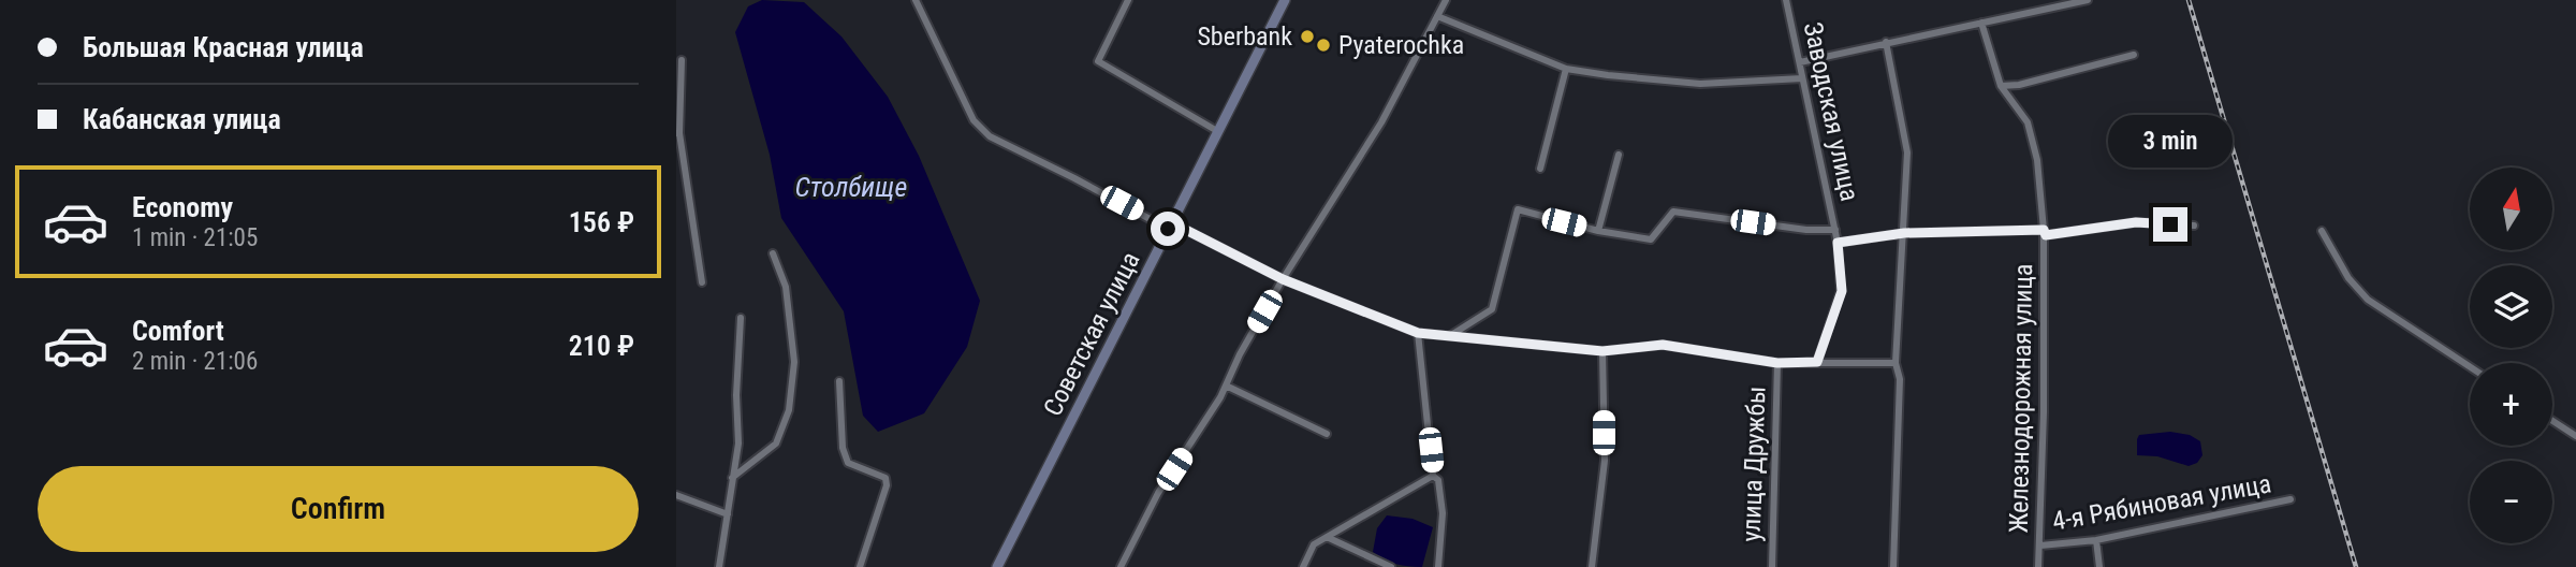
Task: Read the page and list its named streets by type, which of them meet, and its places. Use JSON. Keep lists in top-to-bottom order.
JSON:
{
  "streets": {
    "street": [
      "Заводская улица",
      "Советская улица",
      "Железнодорожная улица",
      "улица Дружбы",
      "4-я Рябиновая улица"
    ]
  },
  "crossings": [
    ["Железнодорожная улица", "4-я Рябиновая улица"]
  ],
  "water": ["Столбище"],
  "places": ["Sberbank", "Pyaterochka"],
  "north": "top",
  "page": {
    "banner": ["Большая Красная улица", "Кабанская улица"],
    "bubble": "3 min",
    "list": [
      {
        "name": "Economy",
        "note": "1 min · 21:05",
        "value": "156 ₽"
      },
      {
        "name": "Comfort",
        "note": "2 min · 21:06",
        "value": "210 ₽"
      }
    ],
    "map_buttons": ["+", "−"],
    "buttons": "Confirm"
  }
}
